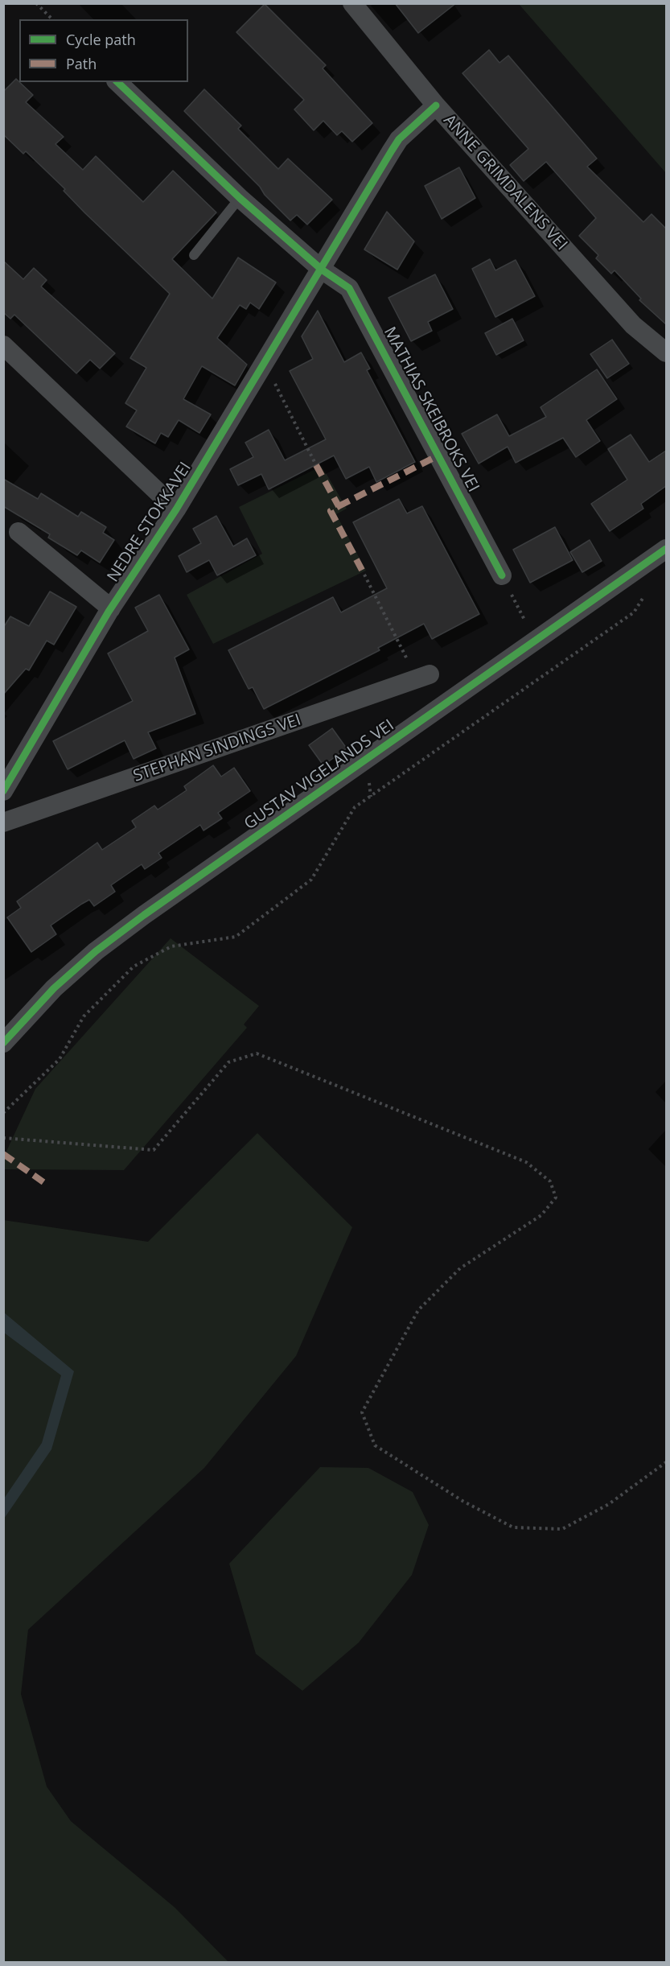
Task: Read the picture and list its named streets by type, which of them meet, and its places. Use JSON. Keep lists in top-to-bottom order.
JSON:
{
  "streets": {
    "street": [
      "ANNE GRIMDALENS VEI",
      "MATHIAS SKEIBROKS VEI",
      "NEDRE STOKKAVEI",
      "STEPHAN SINDINGS VEI",
      "GUSTAV VIGELANDS VEI"
    ]
  },
  "crossings": [
    ["ANNE GRIMDALENS VEI", "NEDRE STOKKAVEI"],
    ["MATHIAS SKEIBROKS VEI", "NEDRE STOKKAVEI"]
  ],
  "legend": ["Cycle path", "Path"]
}
